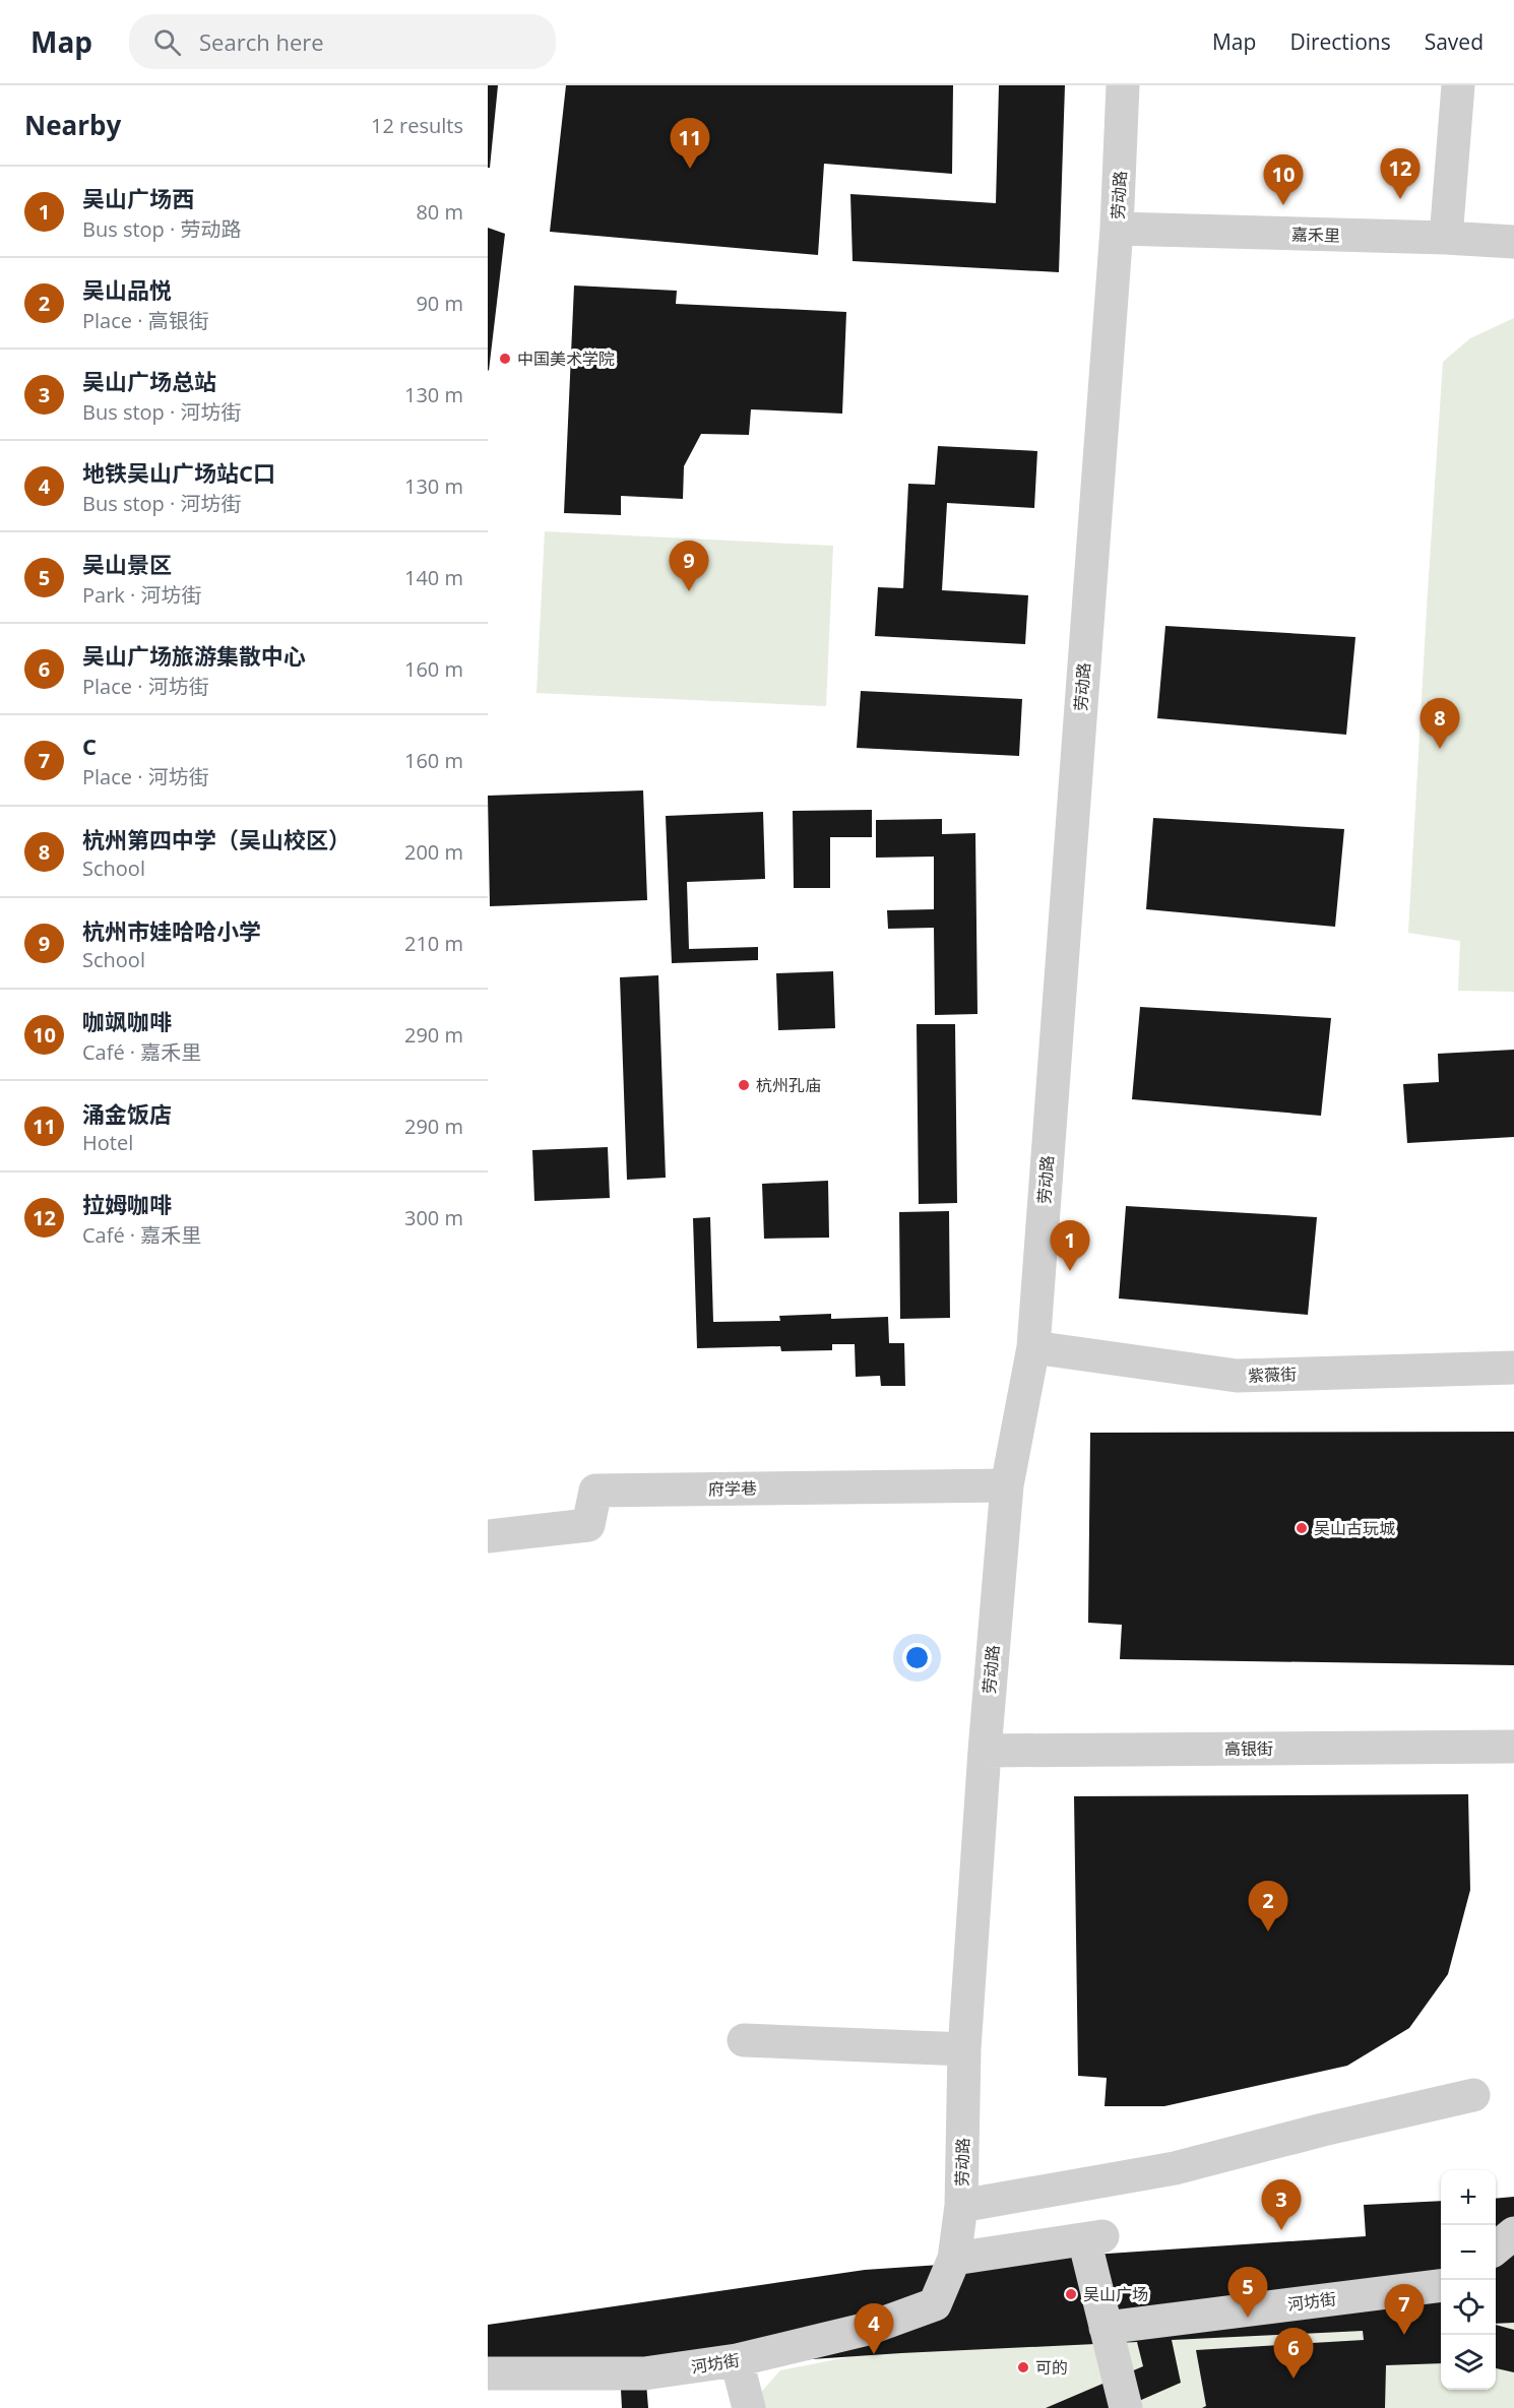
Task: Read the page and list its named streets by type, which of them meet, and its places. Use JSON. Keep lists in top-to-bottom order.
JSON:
{
  "streets": {
    "street": [
      "劳动路",
      "嘉禾里",
      "紫薇街",
      "府学巷",
      "高银街",
      "河坊街"
    ]
  },
  "crossings": [
    ["劳动路", "嘉禾里"],
    ["劳动路", "紫薇街"],
    ["劳动路", "府学巷"],
    ["劳动路", "高银街"],
    ["劳动路", "河坊街"]
  ],
  "places": [
    "中国美术学院",
    "杭州孔庙",
    "吴山古玩城",
    "吴山广场",
    "可的"
  ],
  "page": {
    "header": "Map",
    "search": "Search here",
    "nav": ["Map", "Directions", "Saved"],
    "heading": ["Nearby", "12 results"],
    "pins": [
      "11",
      "12",
      "10",
      "9",
      "8",
      "1",
      "2",
      "3",
      "5",
      "7",
      "4",
      "6"
    ],
    "list": [
      {
        "mark": "1",
        "name": "吴山广场西",
        "note": "Bus stop · 劳动路",
        "value": "80 m"
      },
      {
        "mark": "2",
        "name": "吴山品悦",
        "note": "Place · 高银街",
        "value": "90 m"
      },
      {
        "mark": "3",
        "name": "吴山广场总站",
        "note": "Bus stop · 河坊街",
        "value": "130 m"
      },
      {
        "mark": "4",
        "name": "地铁吴山广场站C口",
        "note": "Bus stop · 河坊街",
        "value": "130 m"
      },
      {
        "mark": "5",
        "name": "吴山景区",
        "note": "Park · 河坊街",
        "value": "140 m"
      },
      {
        "mark": "6",
        "name": "吴山广场旅游集散中心",
        "note": "Place · 河坊街",
        "value": "160 m"
      },
      {
        "mark": "7",
        "name": "C",
        "note": "Place · 河坊街",
        "value": "160 m"
      },
      {
        "mark": "8",
        "name": "杭州第四中学（吴山校区）",
        "note": "School",
        "value": "200 m"
      },
      {
        "mark": "9",
        "name": "杭州市娃哈哈小学",
        "note": "School",
        "value": "210 m"
      },
      {
        "mark": "10",
        "name": "咖飒咖啡",
        "note": "Café · 嘉禾里",
        "value": "290 m"
      },
      {
        "mark": "11",
        "name": "涌金饭店",
        "note": "Hotel",
        "value": "290 m"
      },
      {
        "mark": "12",
        "name": "拉姆咖啡",
        "note": "Café · 嘉禾里",
        "value": "300 m"
      }
    ],
    "map_buttons": ["+", "−"]
  }
}
